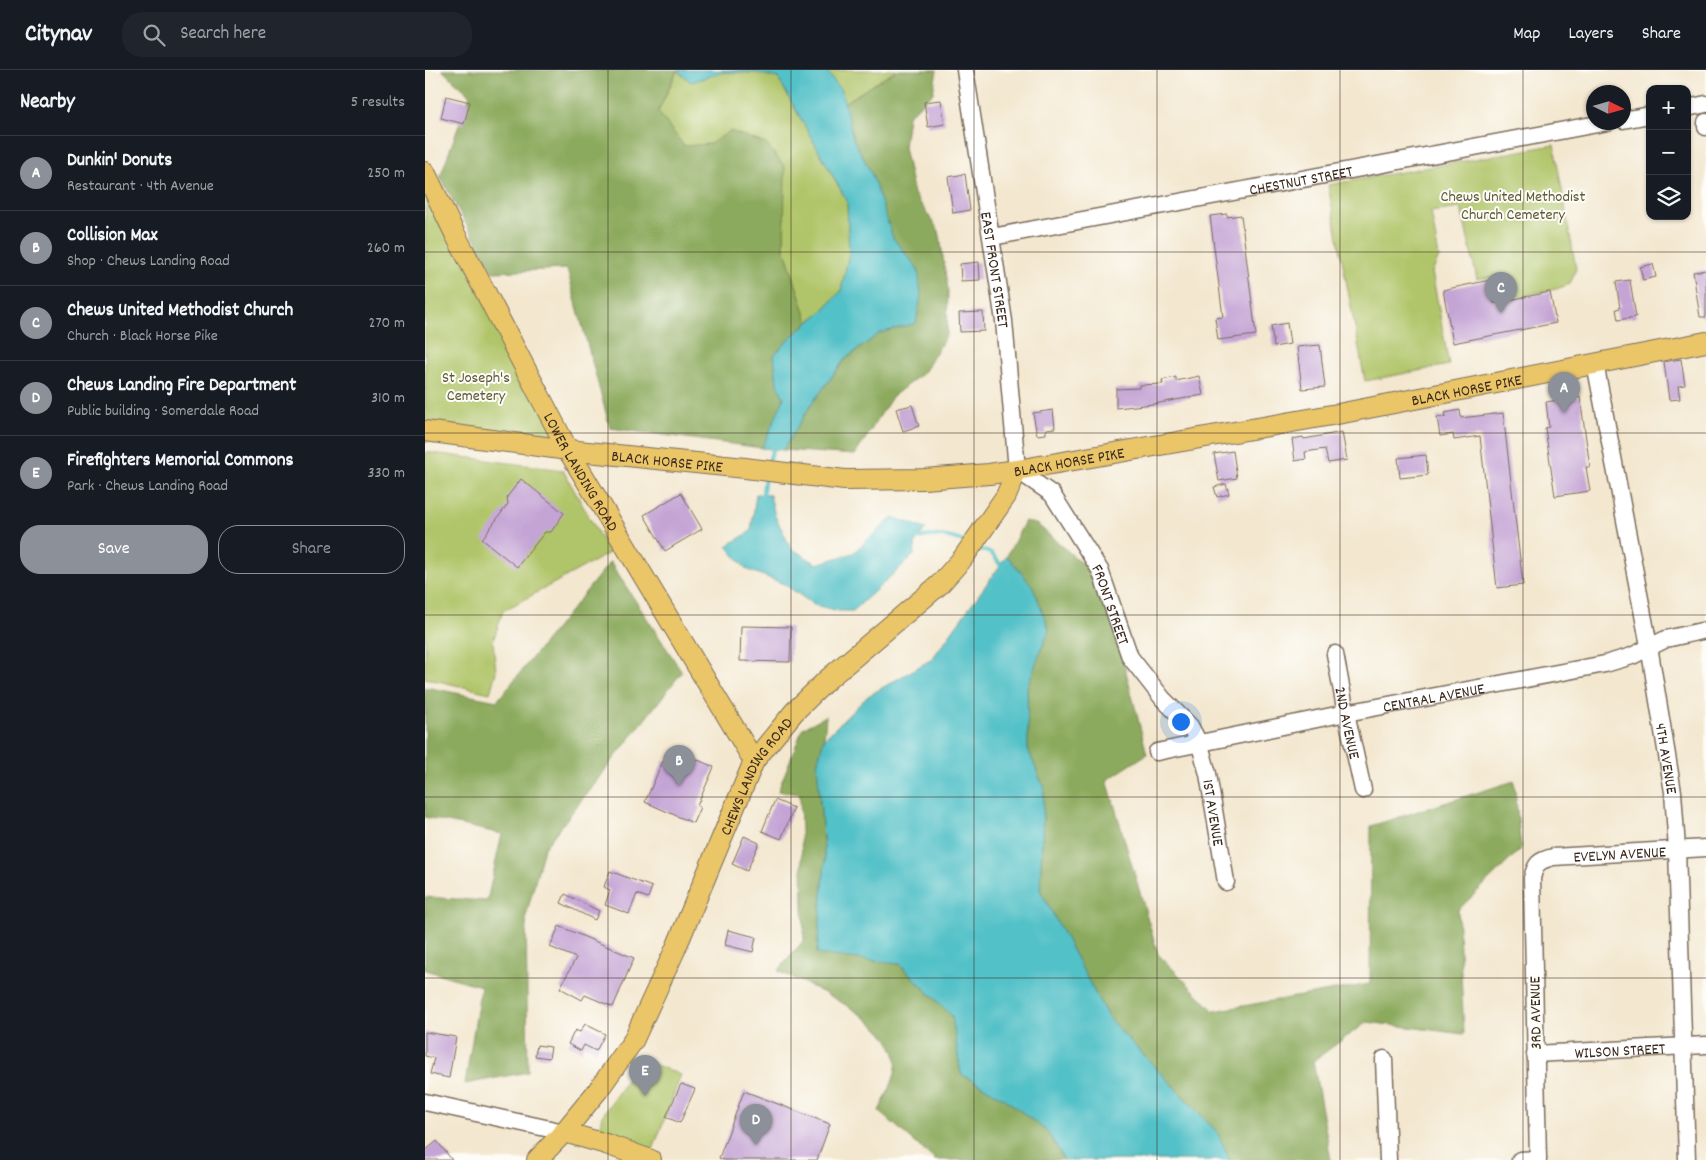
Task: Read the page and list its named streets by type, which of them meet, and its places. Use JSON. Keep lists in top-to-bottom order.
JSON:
{
  "streets": {
    "main road": ["BLACK HORSE PIKE", "LOWER LANDING ROAD", "CHEWS LANDING ROAD"],
    "street": [
      "CHESTNUT STREET",
      "EAST FRONT STREET",
      "FRONT STREET",
      "CENTRAL AVENUE",
      "2ND AVENUE",
      "4TH AVENUE",
      "1ST AVENUE",
      "EVELYN AVENUE",
      "3RD AVENUE",
      "WILSON STREET"
    ]
  },
  "crossings": [
    ["CHESTNUT STREET", "EAST FRONT STREET"],
    ["EAST FRONT STREET", "BLACK HORSE PIKE"],
    ["EAST FRONT STREET", "FRONT STREET"],
    ["EAST FRONT STREET", "CHEWS LANDING ROAD"],
    ["BLACK HORSE PIKE", "LOWER LANDING ROAD"],
    ["BLACK HORSE PIKE", "FRONT STREET"],
    ["BLACK HORSE PIKE", "4TH AVENUE"],
    ["BLACK HORSE PIKE", "CHEWS LANDING ROAD"],
    ["LOWER LANDING ROAD", "CHEWS LANDING ROAD"],
    ["FRONT STREET", "CENTRAL AVENUE"],
    ["FRONT STREET", "CHEWS LANDING ROAD"],
    ["FRONT STREET", "1ST AVENUE"],
    ["CENTRAL AVENUE", "2ND AVENUE"],
    ["CENTRAL AVENUE", "4TH AVENUE"],
    ["CENTRAL AVENUE", "1ST AVENUE"],
    ["4TH AVENUE", "EVELYN AVENUE"],
    ["4TH AVENUE", "WILSON STREET"],
    ["EVELYN AVENUE", "3RD AVENUE"],
    ["3RD AVENUE", "WILSON STREET"]
  ],
  "parks": ["Chews United Methodist Church Cemetery", "St Joseph's Cemetery"],
  "north": "right",
  "page": {
    "header": "Citynav",
    "search": "Search here",
    "nav": ["Map", "Layers", "Share"],
    "heading": ["Nearby", "5 results"],
    "map_buttons": ["+", "−"],
    "list": [
      {
        "mark": "A",
        "name": "Dunkin' Donuts",
        "note": "Restaurant · 4th Avenue",
        "value": "250 m"
      },
      {
        "mark": "B",
        "name": "Collision Max",
        "note": "Shop · Chews Landing Road",
        "value": "260 m"
      },
      {
        "mark": "C",
        "name": "Chews United Methodist Church",
        "note": "Church · Black Horse Pike",
        "value": "270 m"
      },
      {
        "mark": "D",
        "name": "Chews Landing Fire Department",
        "note": "Public building · Somerdale Road",
        "value": "310 m"
      },
      {
        "mark": "E",
        "name": "Firefighters Memorial Commons",
        "note": "Park · Chews Landing Road",
        "value": "330 m"
      }
    ],
    "pins": [
      "C",
      "A",
      "B",
      "E",
      "D"
    ],
    "buttons": ["Save", "Share"]
  }
}
